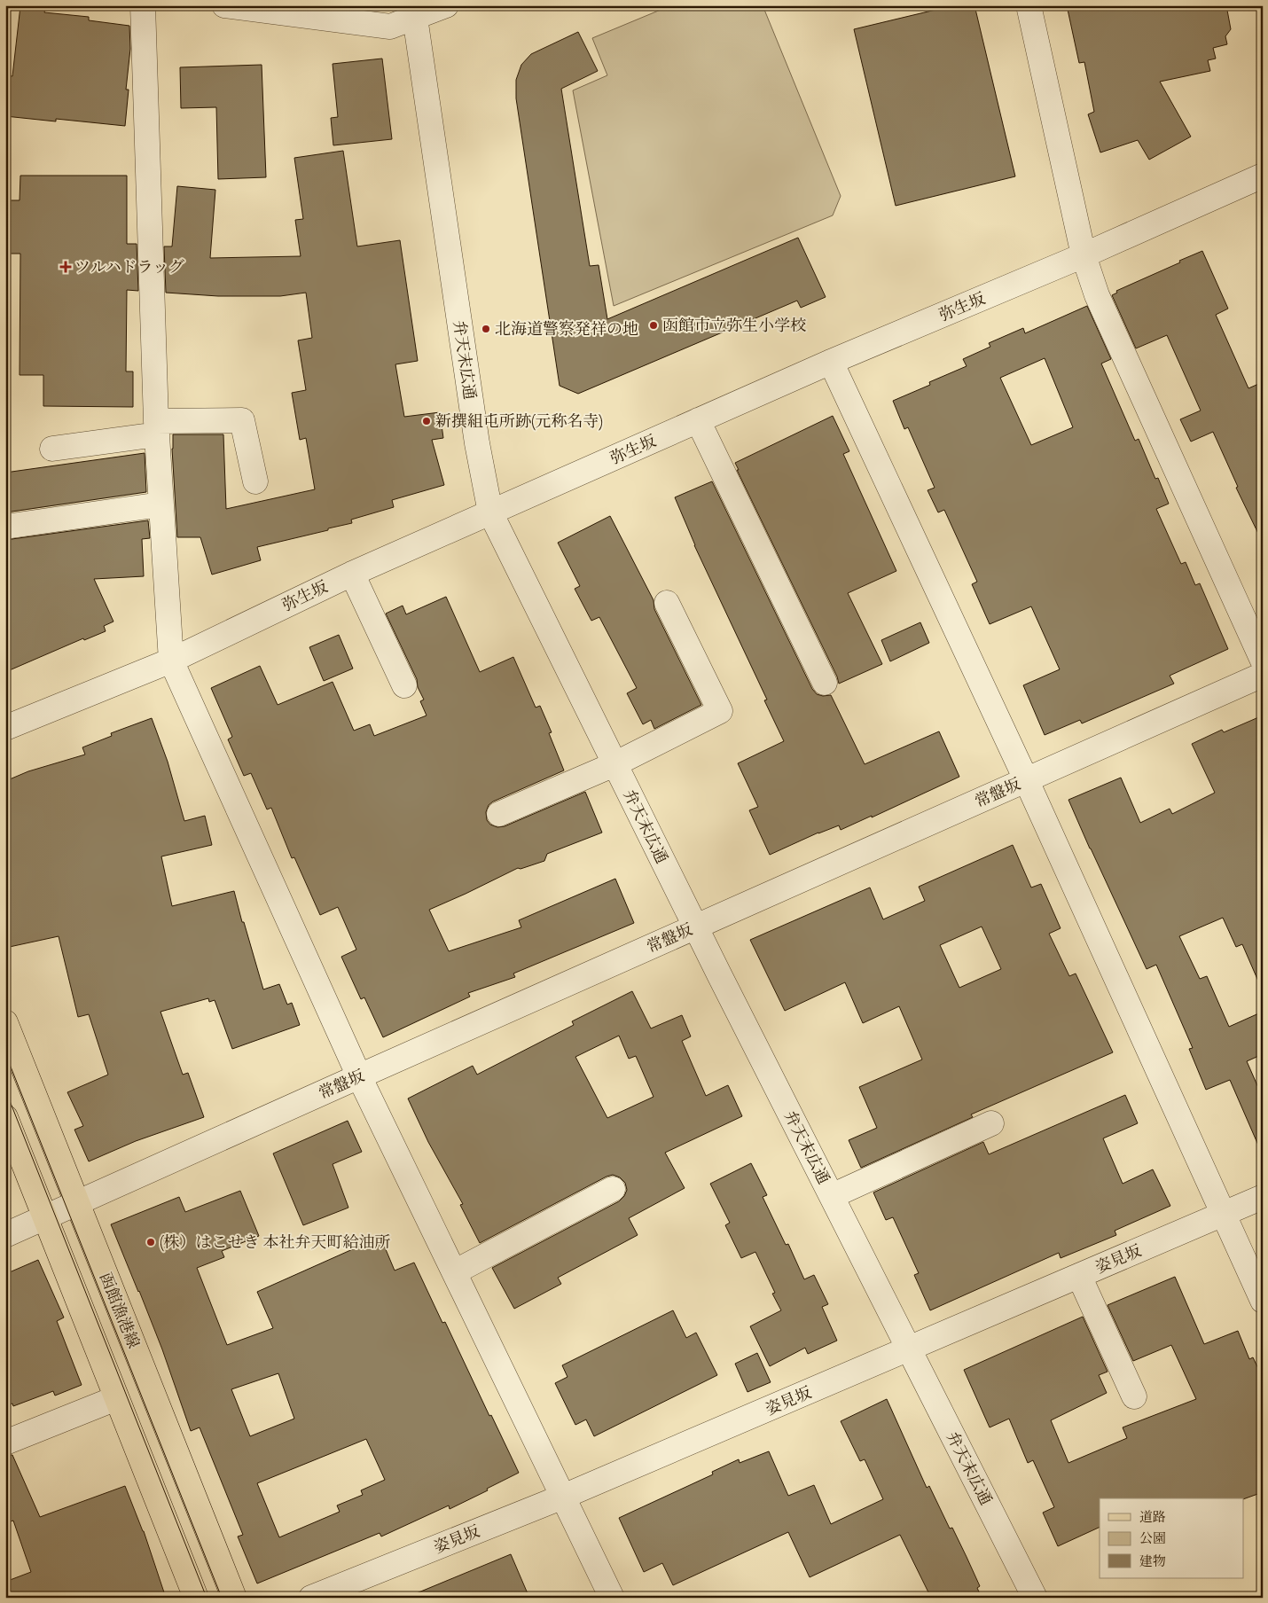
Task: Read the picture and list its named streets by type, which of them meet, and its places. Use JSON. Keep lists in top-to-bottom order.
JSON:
{
  "streets": {
    "main road": ["函館漁港線"],
    "street": [
      "弥生坂",
      "弁天末広通",
      "常盤坂",
      "姿見坂"
    ]
  },
  "crossings": [
    ["弥生坂", "弁天末広通"],
    ["弁天末広通", "常盤坂"],
    ["弁天末広通", "姿見坂"],
    ["常盤坂", "函館漁港線"]
  ],
  "places": {
    "health": ["ツルハドラッグ"],
    "other": [
      "函館市立弥生小学校",
      "北海道警察発祥の地",
      "新撰組屯所跡(元称名寺)",
      "(株）はこせき 本社弁天町給油所"
    ]
  },
  "legend": ["道路", "公園", "建物"]
}
